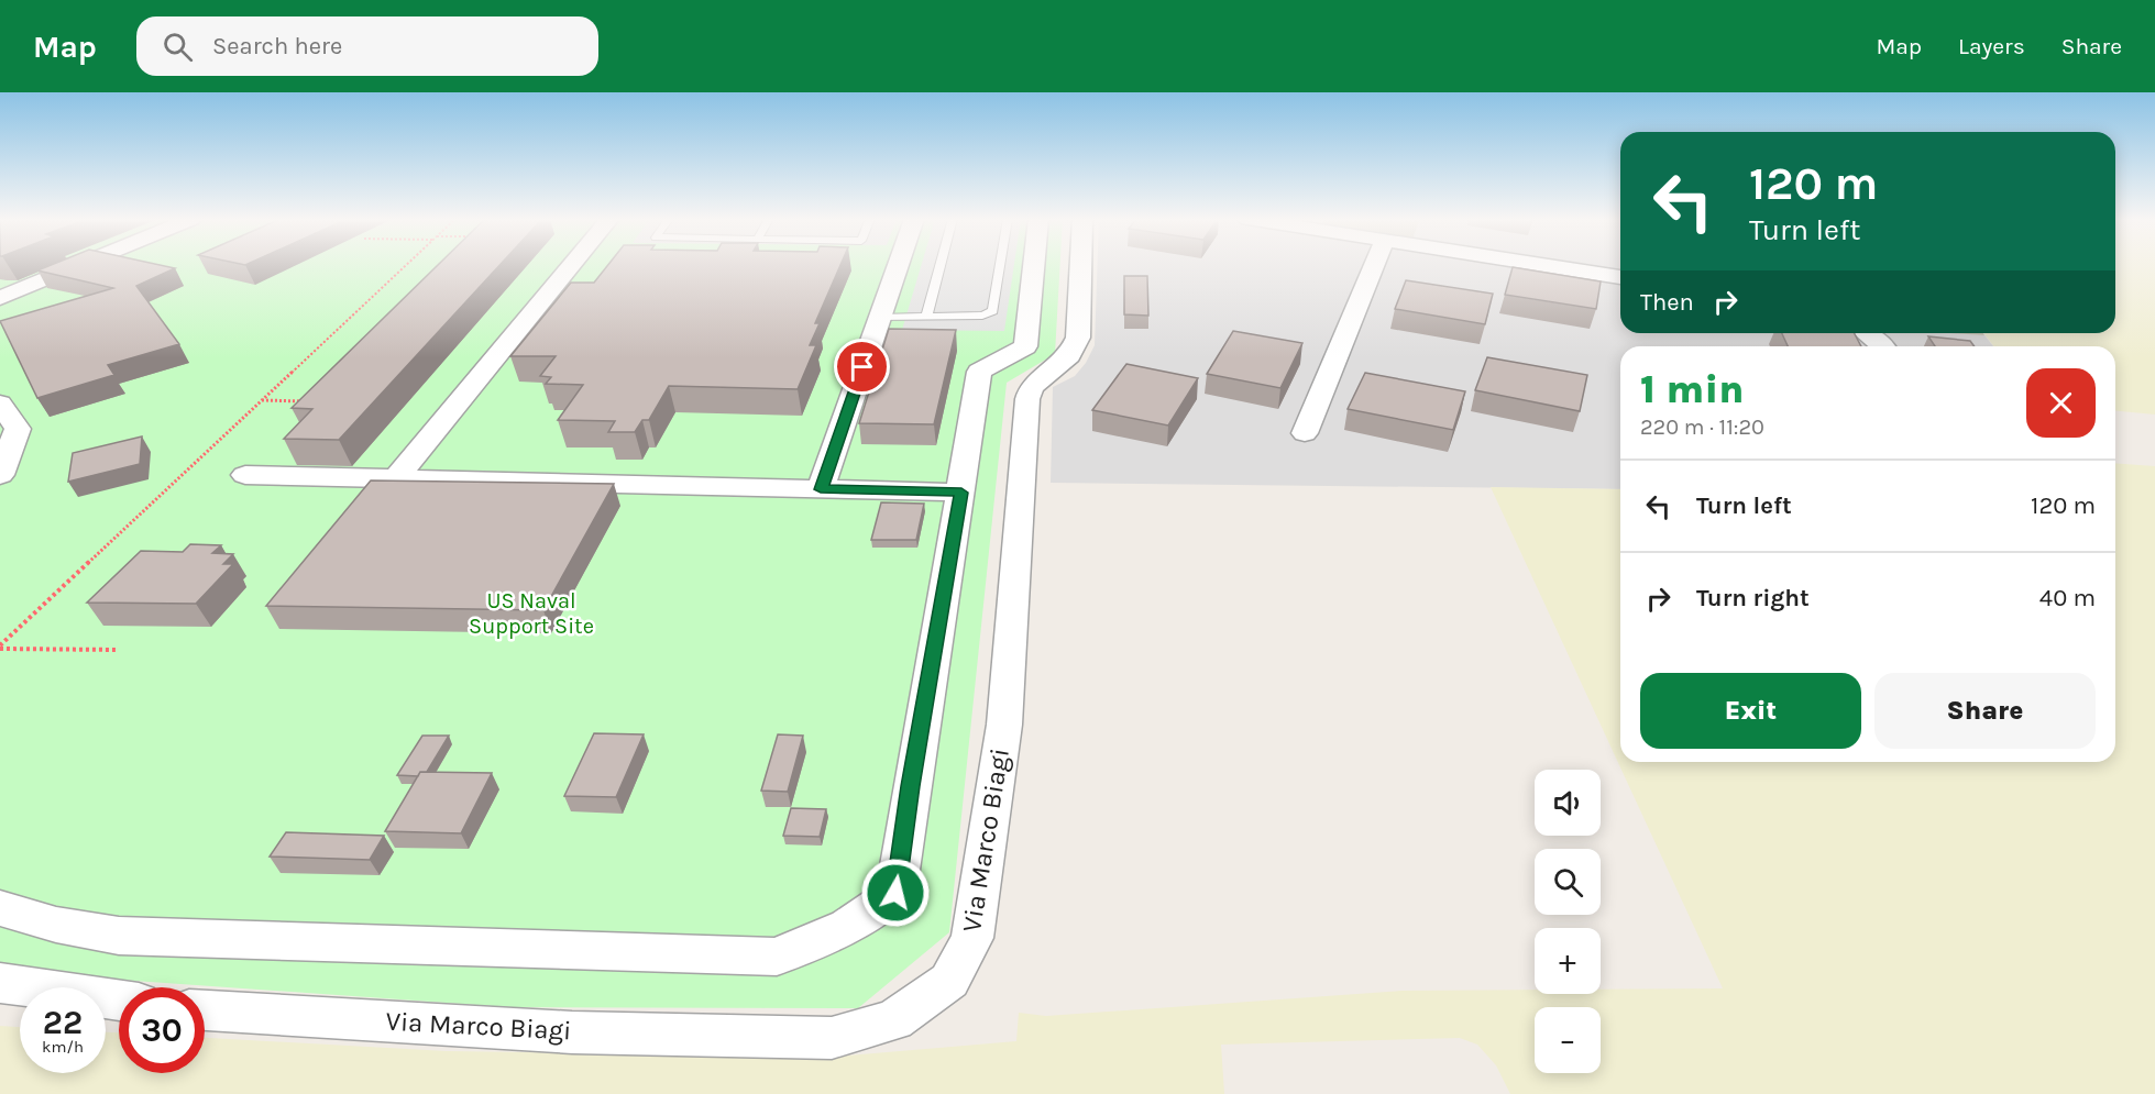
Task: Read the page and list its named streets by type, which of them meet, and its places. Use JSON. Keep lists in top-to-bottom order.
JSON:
{
  "streets": {
    "street": ["Via Marco Biagi"]
  },
  "parks": ["US Naval Support Site"],
  "page": {
    "header": "Map",
    "search": "Search here",
    "nav": ["Map", "Layers", "Share"],
    "turn": ["120 m", "Turn left"],
    "then": "Then",
    "heading": ["1 min", "220 m · 11:20"],
    "list": [
      {
        "name": "Turn left",
        "value": "120 m"
      },
      {
        "name": "Turn right",
        "value": "40 m"
      }
    ],
    "buttons": ["Exit", "Share"],
    "map_buttons": ["+", "−"],
    "speed": "22 km/h",
    "limit": "30"
  }
}
